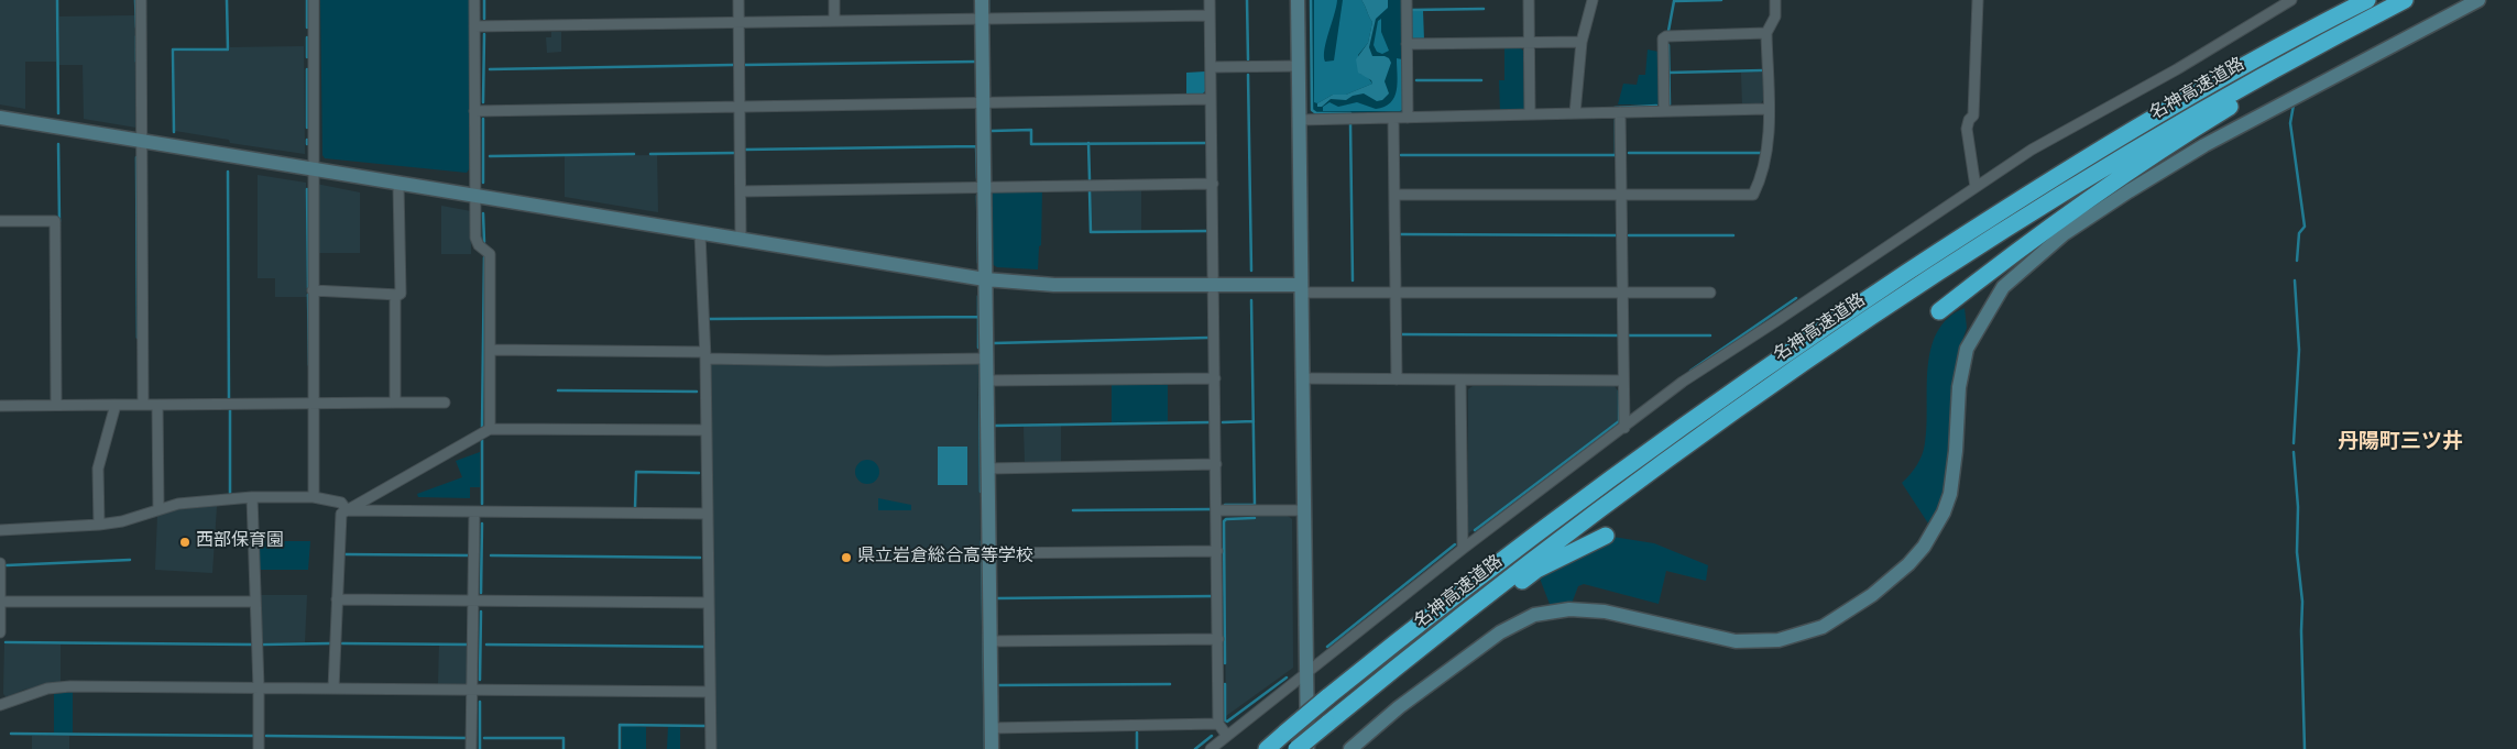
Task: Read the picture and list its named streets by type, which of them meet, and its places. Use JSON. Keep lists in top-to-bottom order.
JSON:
{
  "streets": {
    "highway": ["名神高速道路"]
  },
  "districts": ["丹陽町三ツ井"],
  "places": ["西部保育園", "県立岩倉総合高等学校"]
}
